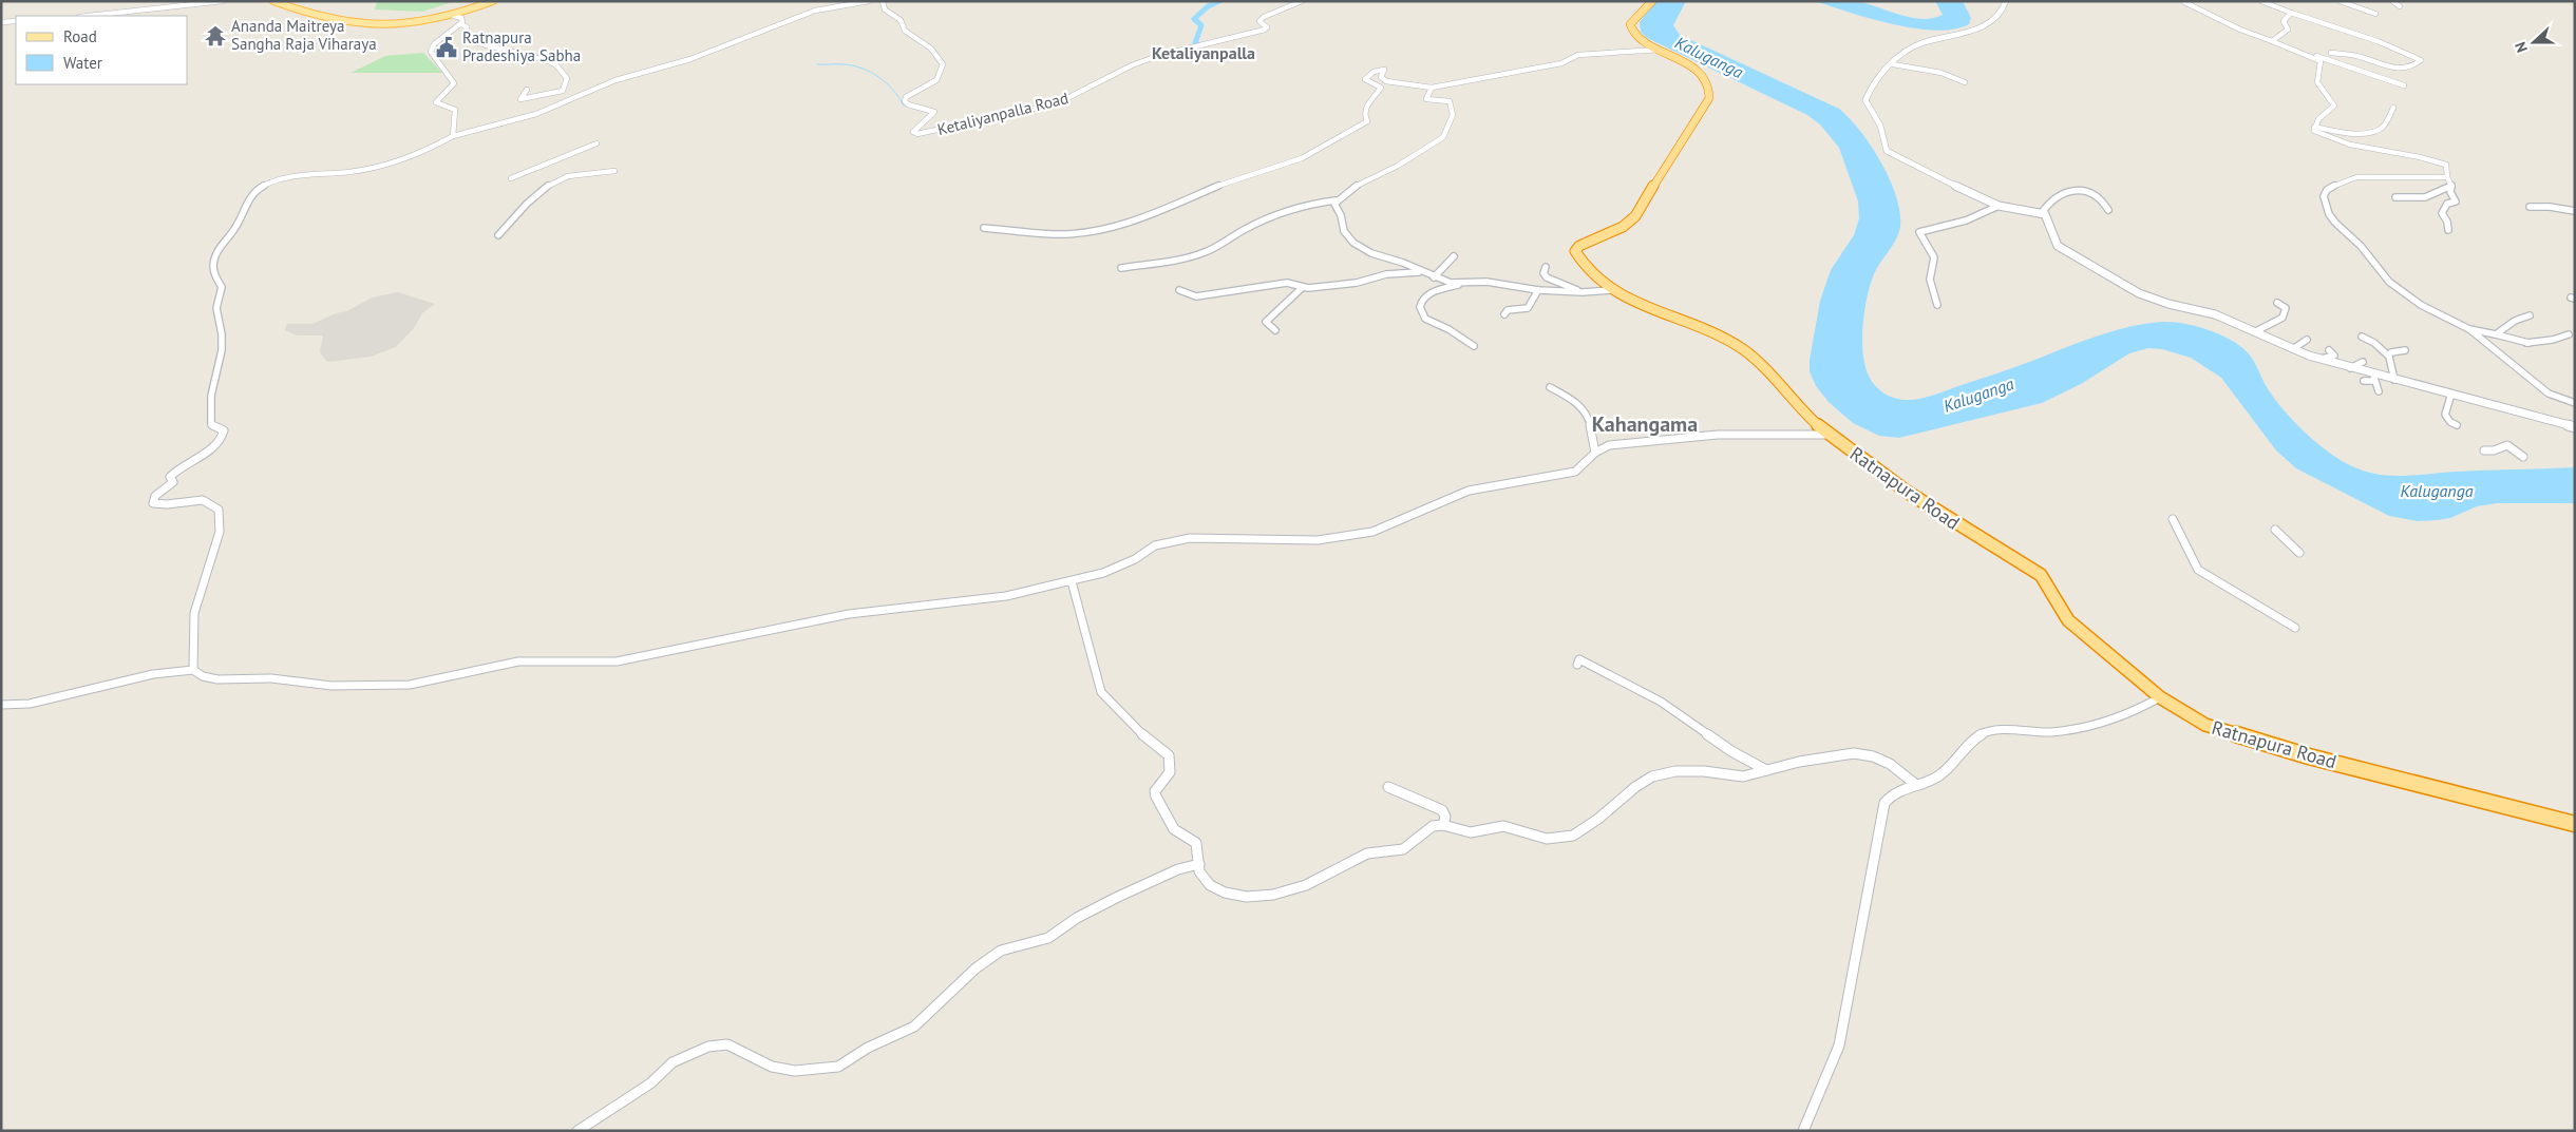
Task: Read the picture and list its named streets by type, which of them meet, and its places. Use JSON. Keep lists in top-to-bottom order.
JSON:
{
  "streets": {
    "highway": ["Ratnapura Road"],
    "street": ["Ketaliyanpalla Road"]
  },
  "districts": ["Ketaliyanpalla", "Kahangama"],
  "water": ["Kaluganga"],
  "places": {
    "temple": ["Ananda Maitreya Sangha Raja Viharaya"],
    "public building": ["Ratnapura Pradeshiya Sabha"]
  },
  "legend": ["Road", "Water"],
  "north": "left"
}
